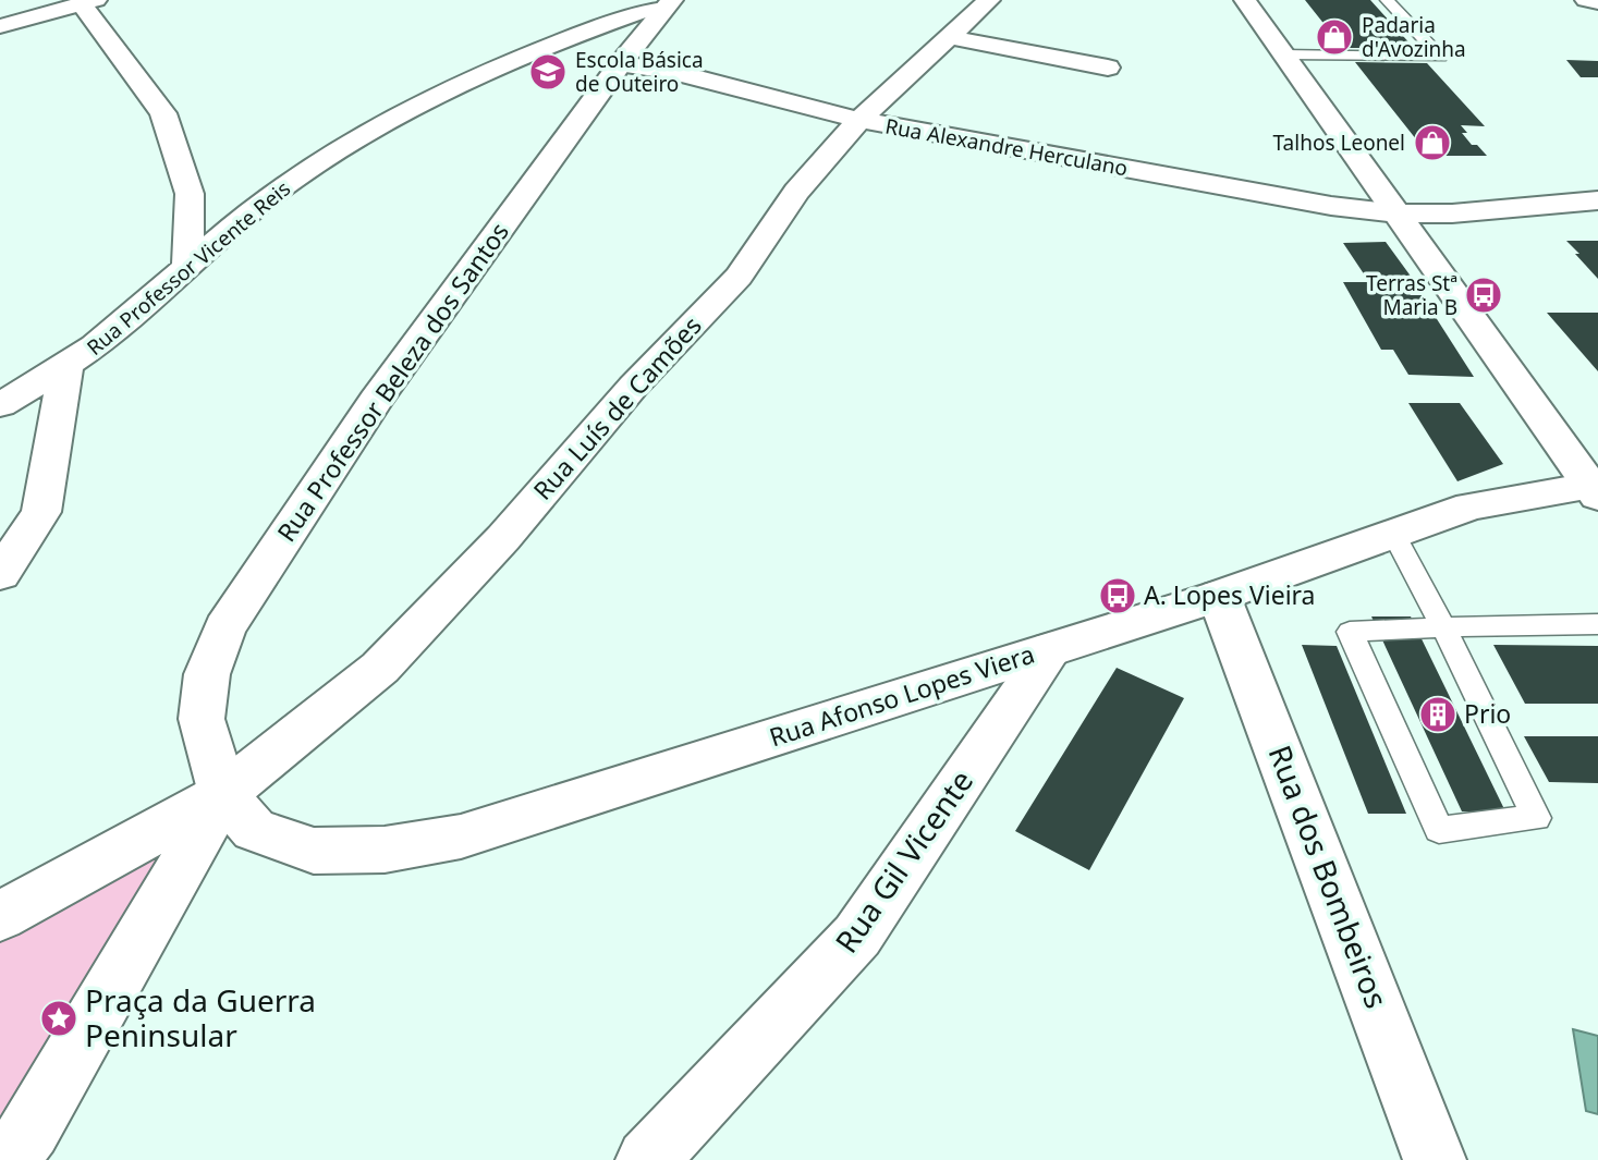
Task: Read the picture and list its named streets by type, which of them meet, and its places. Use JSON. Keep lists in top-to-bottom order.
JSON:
{
  "streets": {
    "street": [
      "Rua Alexandre Herculano",
      "Rua Professor Vicente Reis",
      "Rua Professor Beleza dos Santos",
      "Rua Luís de Camões",
      "Rua Afonso Lopes Viera",
      "Rua Gil Vicente",
      "Rua dos Bombeiros"
    ]
  },
  "crossings": [
    ["Rua Alexandre Herculano", "Rua Professor Beleza dos Santos"],
    ["Rua Alexandre Herculano", "Rua Luís de Camões"],
    ["Rua Professor Vicente Reis", "Rua Professor Beleza dos Santos"],
    ["Rua Professor Beleza dos Santos", "Rua Luís de Camões"],
    ["Rua Professor Beleza dos Santos", "Rua Afonso Lopes Viera"],
    ["Rua Luís de Camões", "Rua Afonso Lopes Viera"],
    ["Rua Afonso Lopes Viera", "Rua Gil Vicente"],
    ["Rua Afonso Lopes Viera", "Rua dos Bombeiros"]
  ],
  "places": {
    "shop": ["Padaria d'Avozinha", "Talhos Leonel"],
    "school or university": ["Escola Básica de Outeiro"],
    "bus stop": ["Terras Stª Maria B", "A. Lopes Vieira"],
    "building": ["Prio"],
    "place": ["Praça da Guerra Peninsular"]
  }
}
